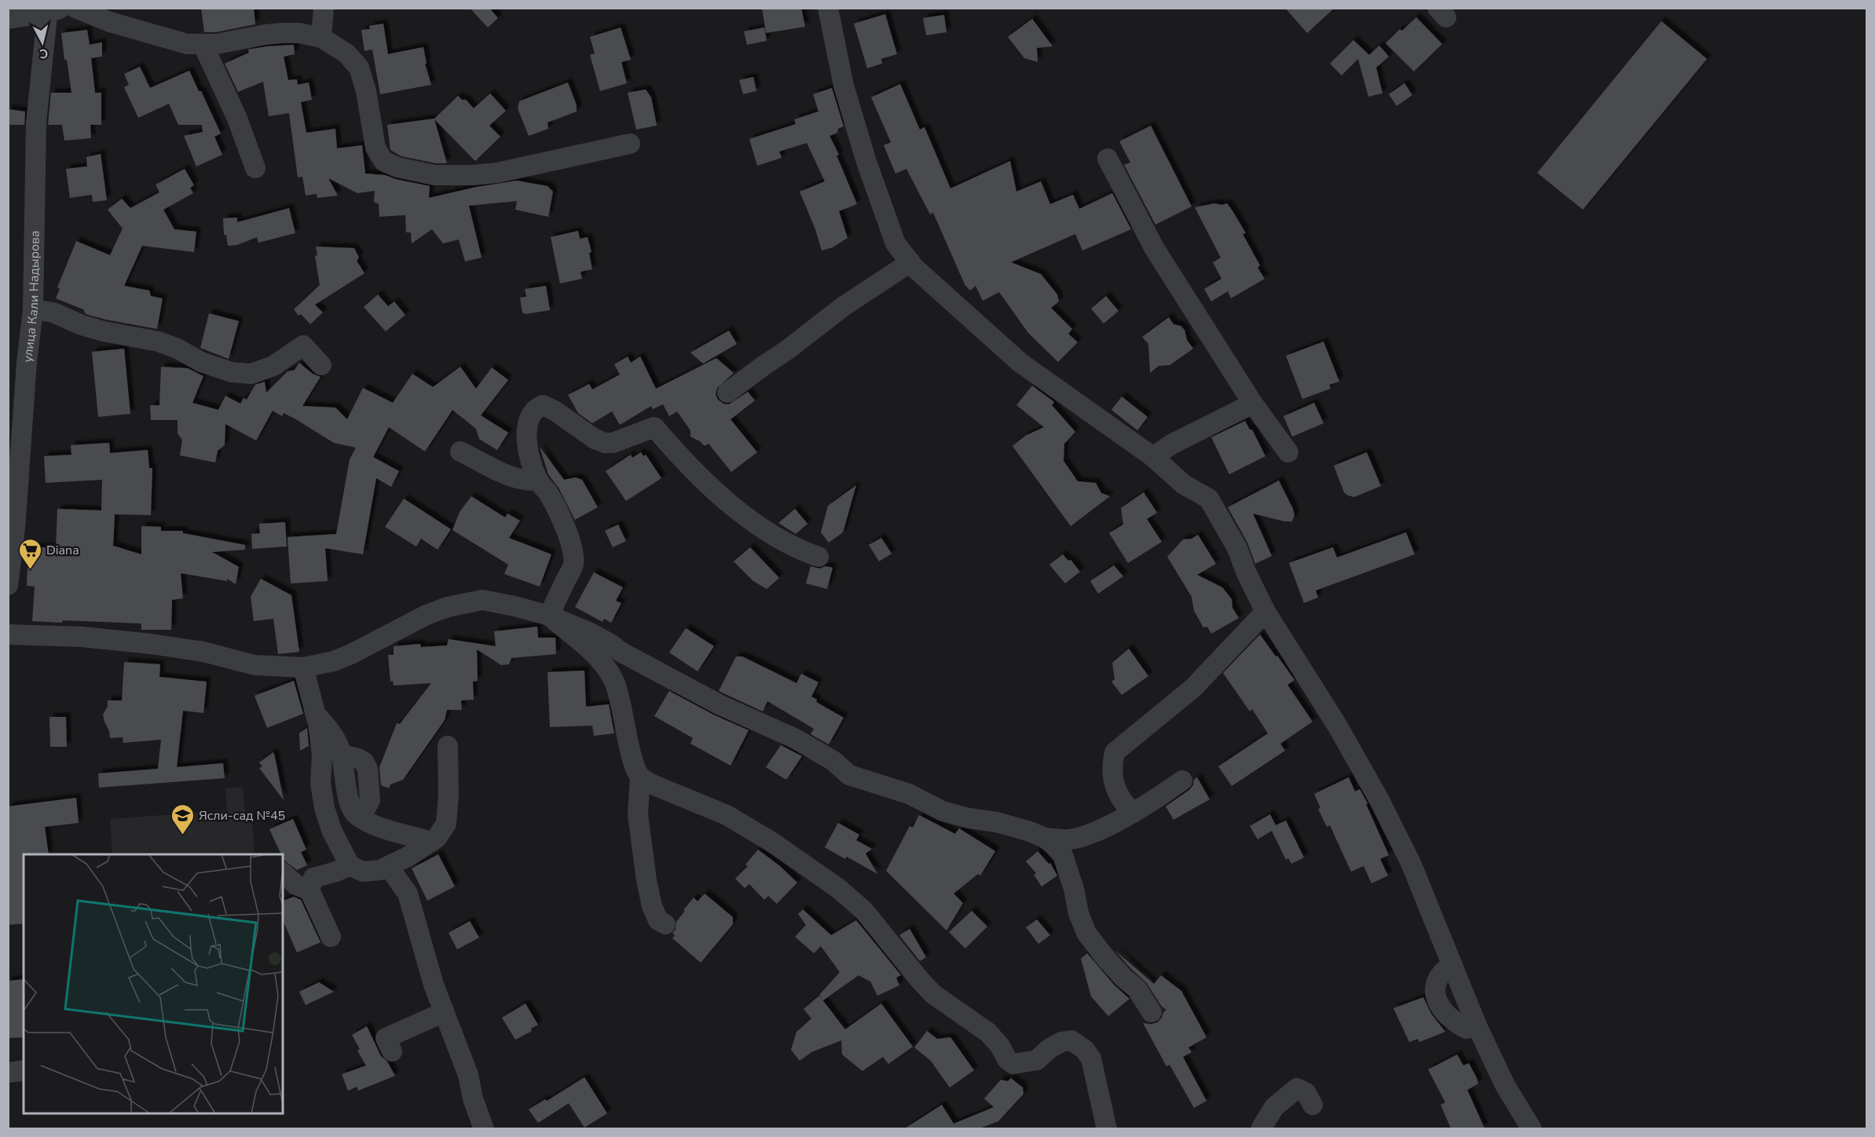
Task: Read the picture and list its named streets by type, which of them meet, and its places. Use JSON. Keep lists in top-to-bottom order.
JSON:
{
  "streets": {
    "street": ["улица Кали Надырова"]
  },
  "places": {
    "supermarket": ["Diana"],
    "school or university": ["Ясли-сад №45"]
  },
  "north": "bottom"
}
